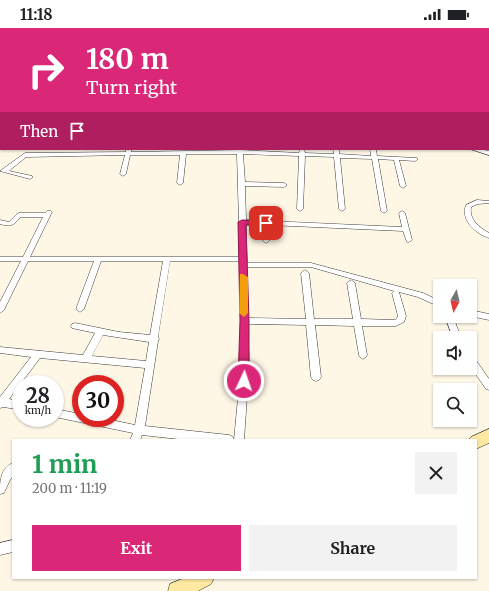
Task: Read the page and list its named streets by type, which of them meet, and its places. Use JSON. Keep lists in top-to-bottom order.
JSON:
{
  "north": "bottom",
  "page": {
    "status": "11:18",
    "turn": ["180 m", "Turn right"],
    "then": "Then",
    "speed": "28 km/h",
    "limit": "30",
    "heading": ["1 min", "200 m · 11:19"],
    "buttons": ["Exit", "Share"]
  }
}
